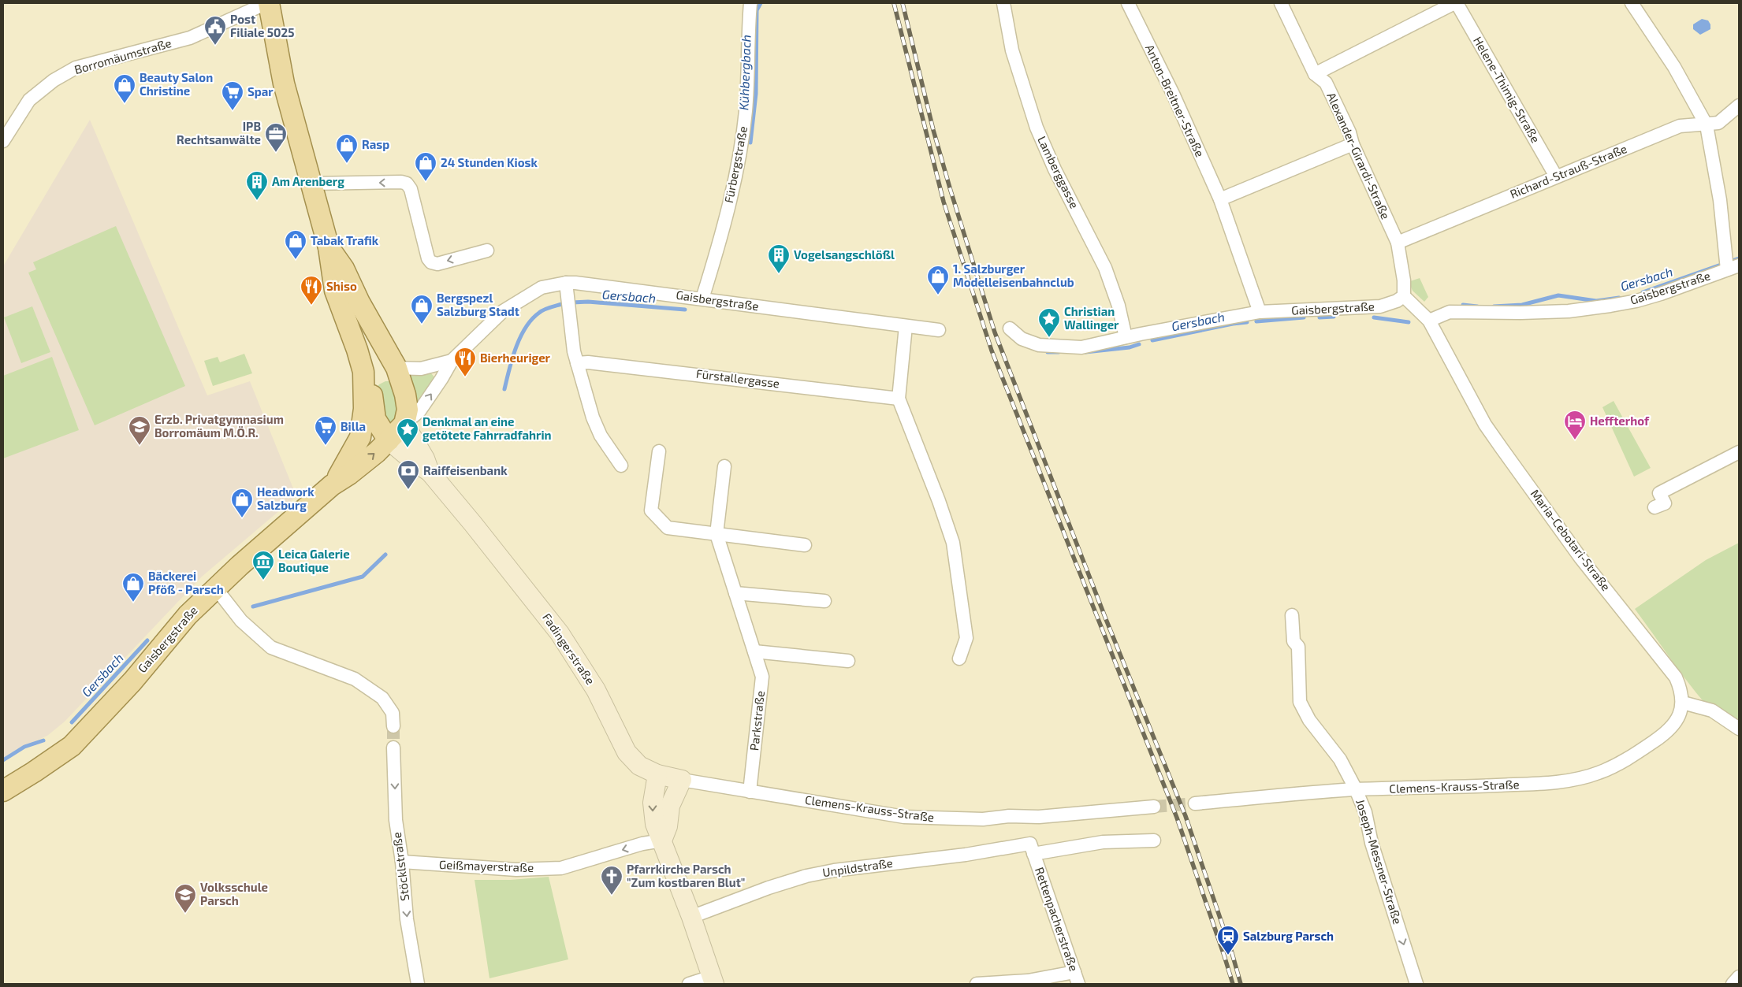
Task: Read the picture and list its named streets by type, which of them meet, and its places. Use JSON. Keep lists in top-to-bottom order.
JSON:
{
  "streets": {
    "main road": ["Gaisbergstraße"],
    "street": [
      "Borromäumstraße",
      "Helene-Thimig-Straße",
      "Anton-Breitner-Straße",
      "Alexander-Girardi-Straße",
      "Fürbergstraße",
      "Richard-Strauß-Straße",
      "Lamberggasse",
      "Fürstallergasse",
      "Maria-Cebotari-Straße",
      "Fadingerstraße",
      "Parkstraße",
      "Clemens-Krauss-Straße",
      "Joseph-Messner-Straße",
      "Stöcklstraße",
      "Geißmayerstraße",
      "Unpildstraße",
      "Rettenpacherstraße"
    ]
  },
  "crossings": [
    ["Helene-Thimig-Straße", "Richard-Strauß-Straße"],
    ["Anton-Breitner-Straße", "Gaisbergstraße"],
    ["Alexander-Girardi-Straße", "Richard-Strauß-Straße"],
    ["Alexander-Girardi-Straße", "Gaisbergstraße"],
    ["Fürbergstraße", "Gaisbergstraße"],
    ["Lamberggasse", "Gaisbergstraße"],
    ["Gaisbergstraße", "Maria-Cebotari-Straße"],
    ["Gaisbergstraße", "Fadingerstraße"],
    ["Maria-Cebotari-Straße", "Clemens-Krauss-Straße"],
    ["Fadingerstraße", "Clemens-Krauss-Straße"],
    ["Parkstraße", "Clemens-Krauss-Straße"],
    ["Clemens-Krauss-Straße", "Joseph-Messner-Straße"],
    ["Stöcklstraße", "Geißmayerstraße"],
    ["Unpildstraße", "Rettenpacherstraße"]
  ],
  "one_way": ["Joseph-Messner-Straße", "Stöcklstraße", "Geißmayerstraße"],
  "water": ["Kühbergbach", "Gersbach"],
  "places": {
    "public building": ["Post Filiale 5025"],
    "shop": [
      "Beauty Salon Christine",
      "Rasp",
      "24 Stunden Kiosk",
      "Tabak Trafik",
      "1. Salzburger Modelleisenbahnclub",
      "Bergspezl Salzburg Stadt",
      "Headwork Salzburg",
      "Bäckerei Pföß - Parsch"
    ],
    "supermarket": ["Spar", "Billa"],
    "office": ["IPB Rechtsanwälte"],
    "building": ["Am Arenberg", "Vogelsangschlößl"],
    "restaurant": ["Shiso", "Bierheuriger"],
    "place": ["Christian Wallinger", "Denkmal an eine getötete Fahrradfahrin"],
    "hotel": ["Heffterhof"],
    "school or university": ["Erzb. Privatgymnasium Borromäum M.Ö.R.", "Volksschule Parsch"],
    "bank": ["Raiffeisenbank"],
    "museum": ["Leica Galerie Boutique"],
    "church": ["Pfarrkirche Parsch \"Zum kostbaren Blut\""],
    "station": ["Salzburg Parsch"]
  }
}
